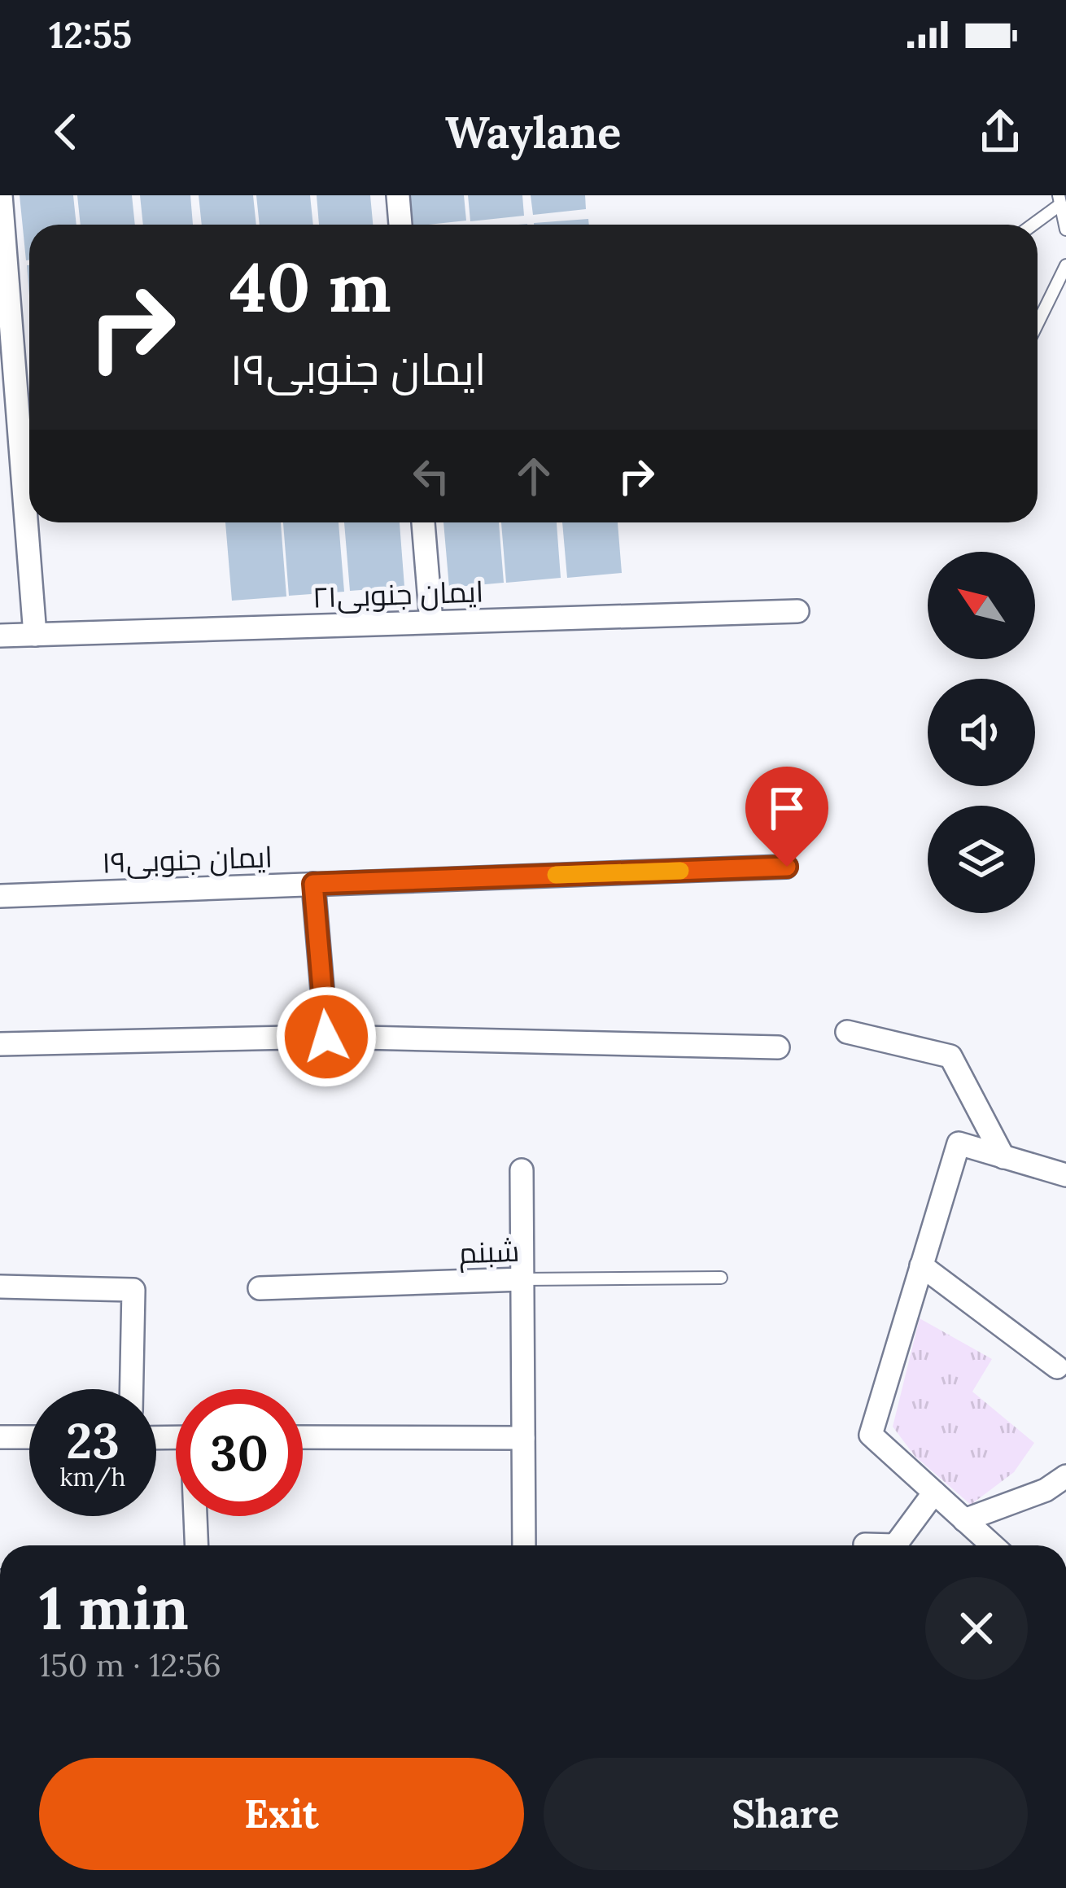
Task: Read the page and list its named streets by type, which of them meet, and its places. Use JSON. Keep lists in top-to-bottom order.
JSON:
{
  "streets": {
    "street": ["ایمان جنوبی۲۱", "ایمان جنوبی۱۹", "شبنم"]
  },
  "north": "top left",
  "page": {
    "status": "12:55",
    "header": "Waylane",
    "turn": ["40 m", "ایمان جنوبی۱۹"],
    "speed": "23 km/h",
    "limit": "30",
    "heading": ["1 min", "150 m · 12:56"],
    "buttons": ["Exit", "Share"]
  }
}
